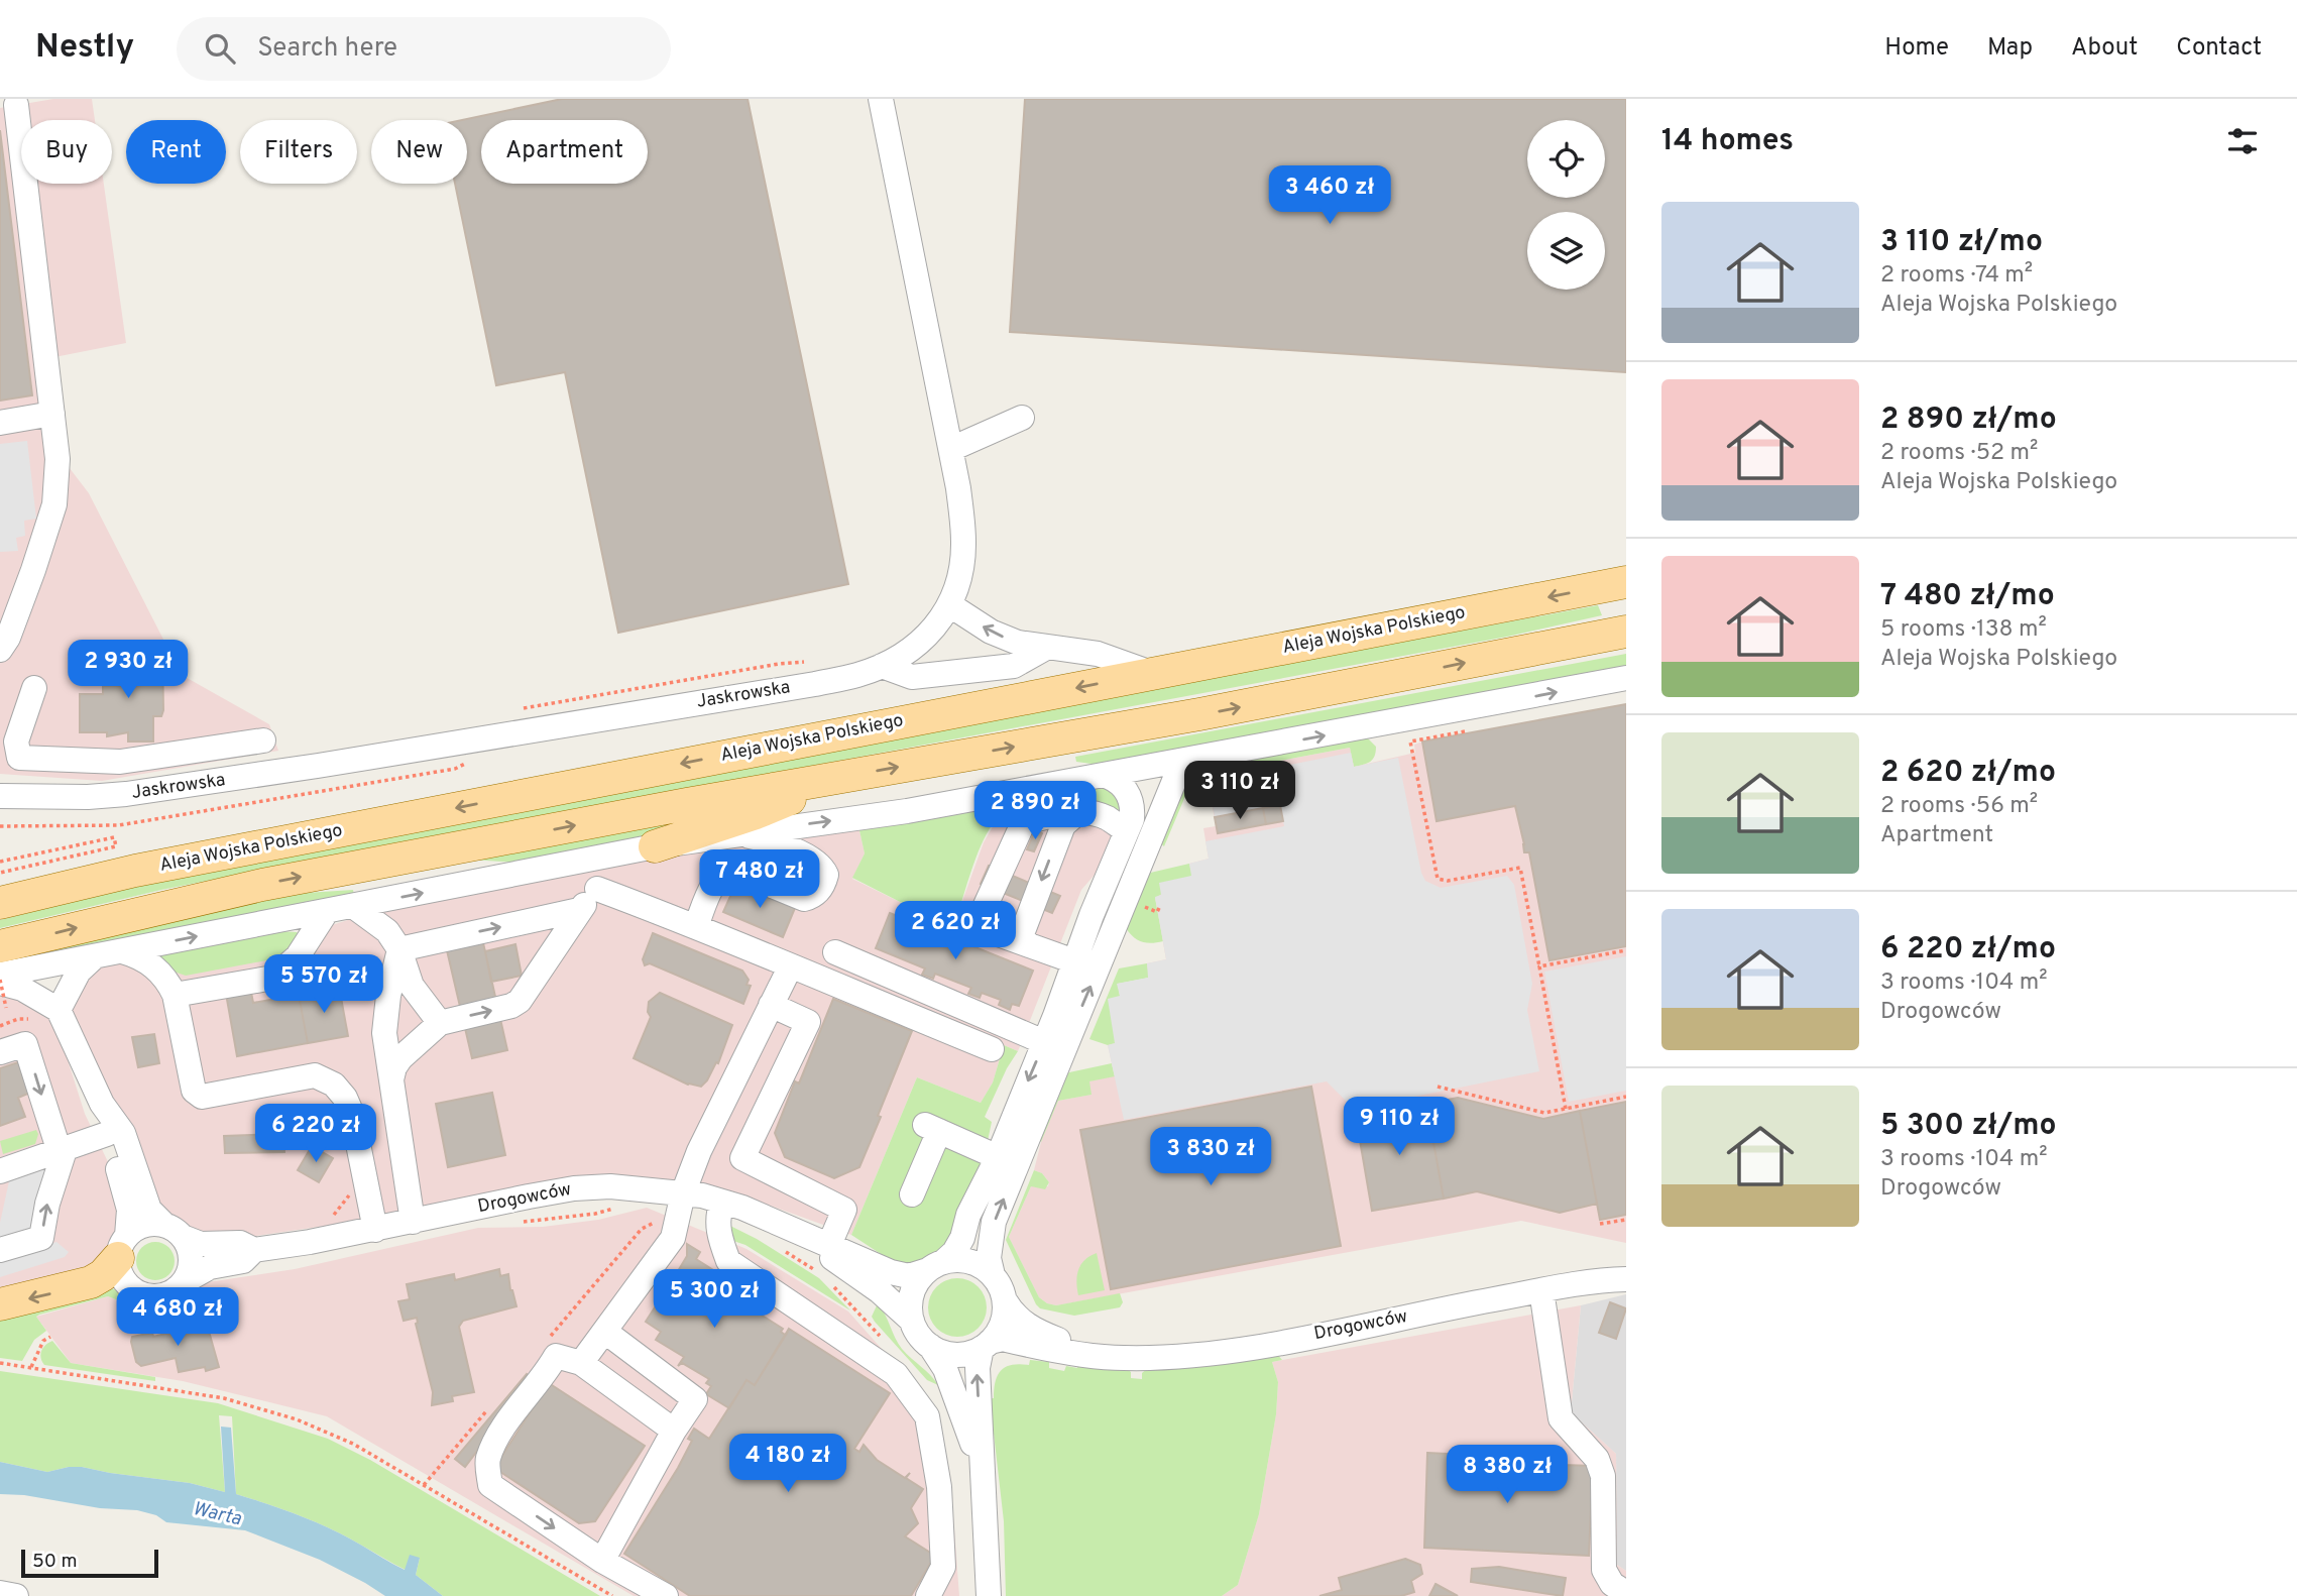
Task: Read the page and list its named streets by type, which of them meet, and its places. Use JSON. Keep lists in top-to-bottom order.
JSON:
{
  "streets": {
    "main road": ["Aleja Wojska Polskiego"],
    "street": ["Jaskrowska", "Drogowców"]
  },
  "water": ["Warta"],
  "scale_bar": "50 m",
  "page": {
    "header": "Nestly",
    "search": "Search here",
    "nav": [
      "Home",
      "Map",
      "About",
      "Contact"
    ],
    "heading": "14 homes",
    "chip": [
      "Buy",
      "Rent",
      "Filters",
      "New",
      "Apartment"
    ],
    "price": [
      "3 460 zł",
      "2 930 zł",
      "3 110 zł",
      "2 890 zł",
      "7 480 zł",
      "2 620 zł",
      "5 570 zł",
      "9 110 zł",
      "6 220 zł",
      "3 830 zł",
      "5 300 zł",
      "4 680 zł",
      "4 180 zł",
      "8 380 zł"
    ],
    "list": [
      {
        "name": "3 110 zł/mo",
        "note": "2 rooms · 74 m² · Aleja Wojska Polskiego"
      },
      {
        "name": "2 890 zł/mo",
        "note": "2 rooms · 52 m² · Aleja Wojska Polskiego"
      },
      {
        "name": "7 480 zł/mo",
        "note": "5 rooms · 138 m² · Aleja Wojska Polskiego"
      },
      {
        "name": "2 620 zł/mo",
        "note": "2 rooms · 56 m² · Apartment"
      },
      {
        "name": "6 220 zł/mo",
        "note": "3 rooms · 104 m² · Drogowców"
      },
      {
        "name": "5 300 zł/mo",
        "note": "3 rooms · 104 m² · Drogowców"
      }
    ],
    "scale": "50 m"
  }
}
